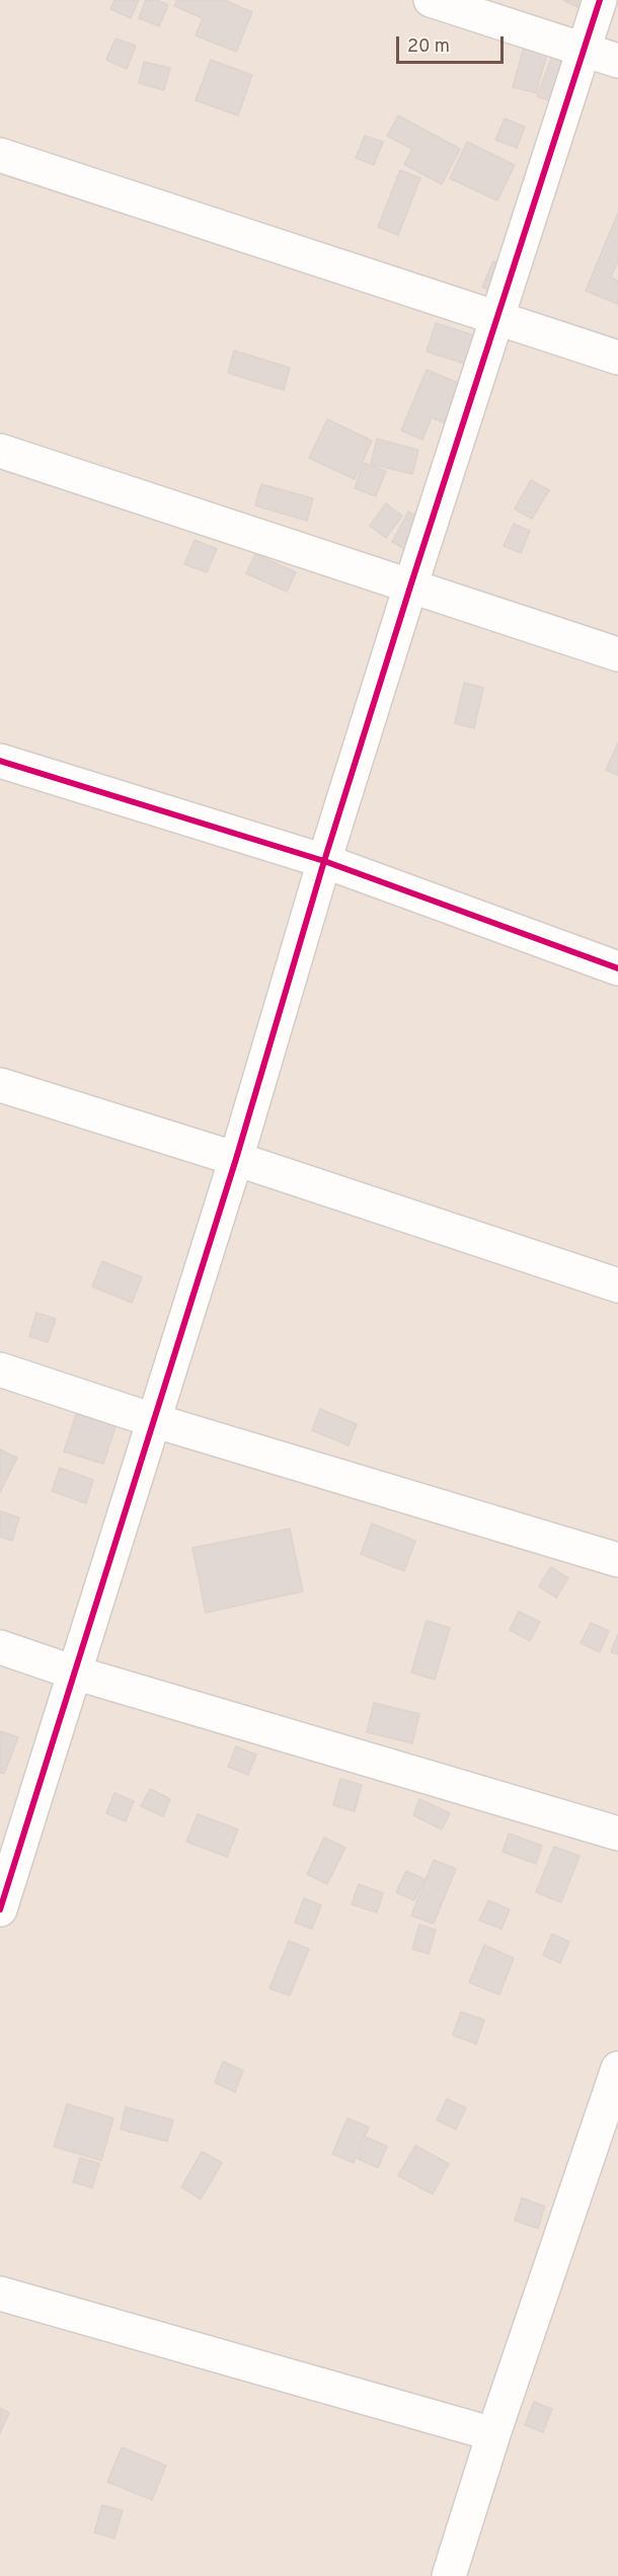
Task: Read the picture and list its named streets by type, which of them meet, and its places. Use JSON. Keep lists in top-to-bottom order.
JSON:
{
  "scale_bar": "20 m"
}
